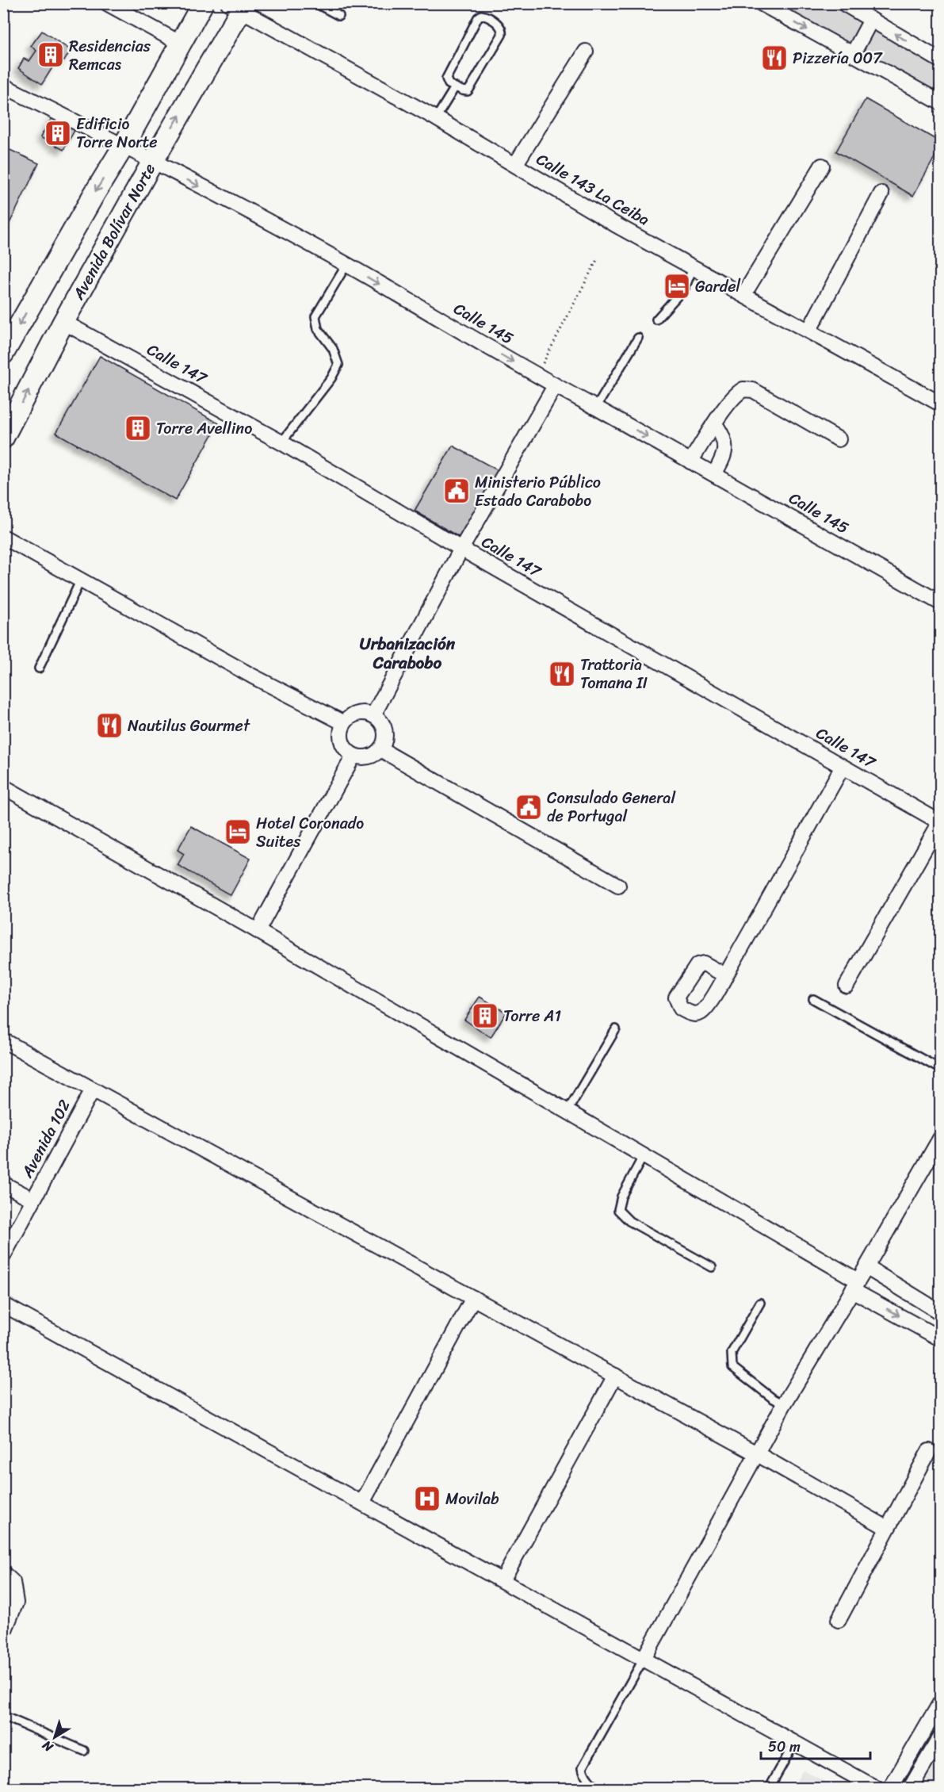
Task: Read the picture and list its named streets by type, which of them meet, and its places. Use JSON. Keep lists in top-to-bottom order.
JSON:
{
  "streets": {
    "main road": ["Avenida Bolívar Norte"],
    "street": [
      "Calle 143 La Ceiba",
      "Calle 145",
      "Calle 147",
      "Avenida 102"
    ]
  },
  "crossings": [
    ["Calle 143 La Ceiba", "Avenida Bolívar Norte"],
    ["Avenida Bolívar Norte", "Calle 145"],
    ["Avenida Bolívar Norte", "Calle 147"]
  ],
  "one_way": ["Calle 145"],
  "districts": ["Urbanización Carabobo"],
  "places": {
    "building": [
      "Residencias Remcas",
      "Edificio Torre Norte",
      "Torre Avellino",
      "Torre A1"
    ],
    "restaurant": ["Pizzería 007", "Trattoria Tomana II", "Nautilus Gourmet"],
    "hotel": ["Gardel", "Hotel Coronado Suites"],
    "public building": ["Ministerio Público Estado Carabobo", "Consulado General de Portugal"],
    "hospital": ["Movilab"]
  },
  "scale_bar": "50 m",
  "north": "bottom left"
}
